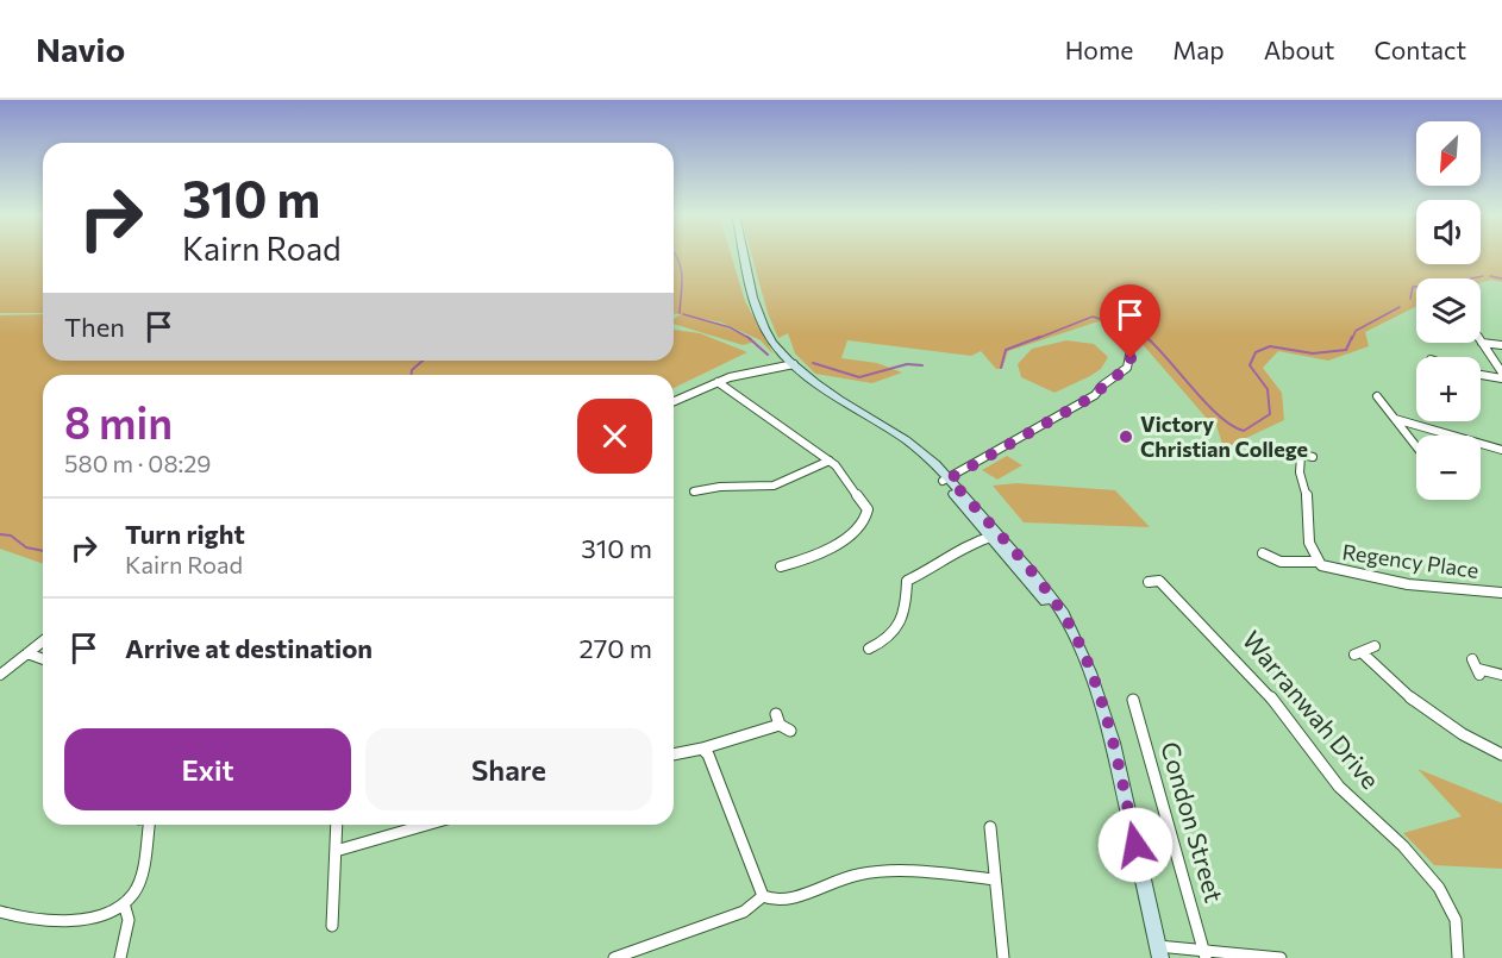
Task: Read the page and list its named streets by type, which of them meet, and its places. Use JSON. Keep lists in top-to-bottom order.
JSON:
{
  "streets": {
    "street": ["Regency Place", "Warranwah Drive", "Condon Street"]
  },
  "places": ["Victory Christian College"],
  "north": "bottom left",
  "page": {
    "header": "Navio",
    "nav": [
      "Home",
      "Map",
      "About",
      "Contact"
    ],
    "map_buttons": ["+", "−"],
    "turn": ["310 m", "Kairn Road"],
    "then": "Then",
    "heading": ["8 min", "580 m · 08:29"],
    "list": [
      {
        "name": "Turn right",
        "note": "Kairn Road",
        "value": "310 m"
      },
      {
        "name": "Arrive at destination",
        "value": "270 m"
      }
    ],
    "buttons": ["Exit", "Share"]
  }
}
